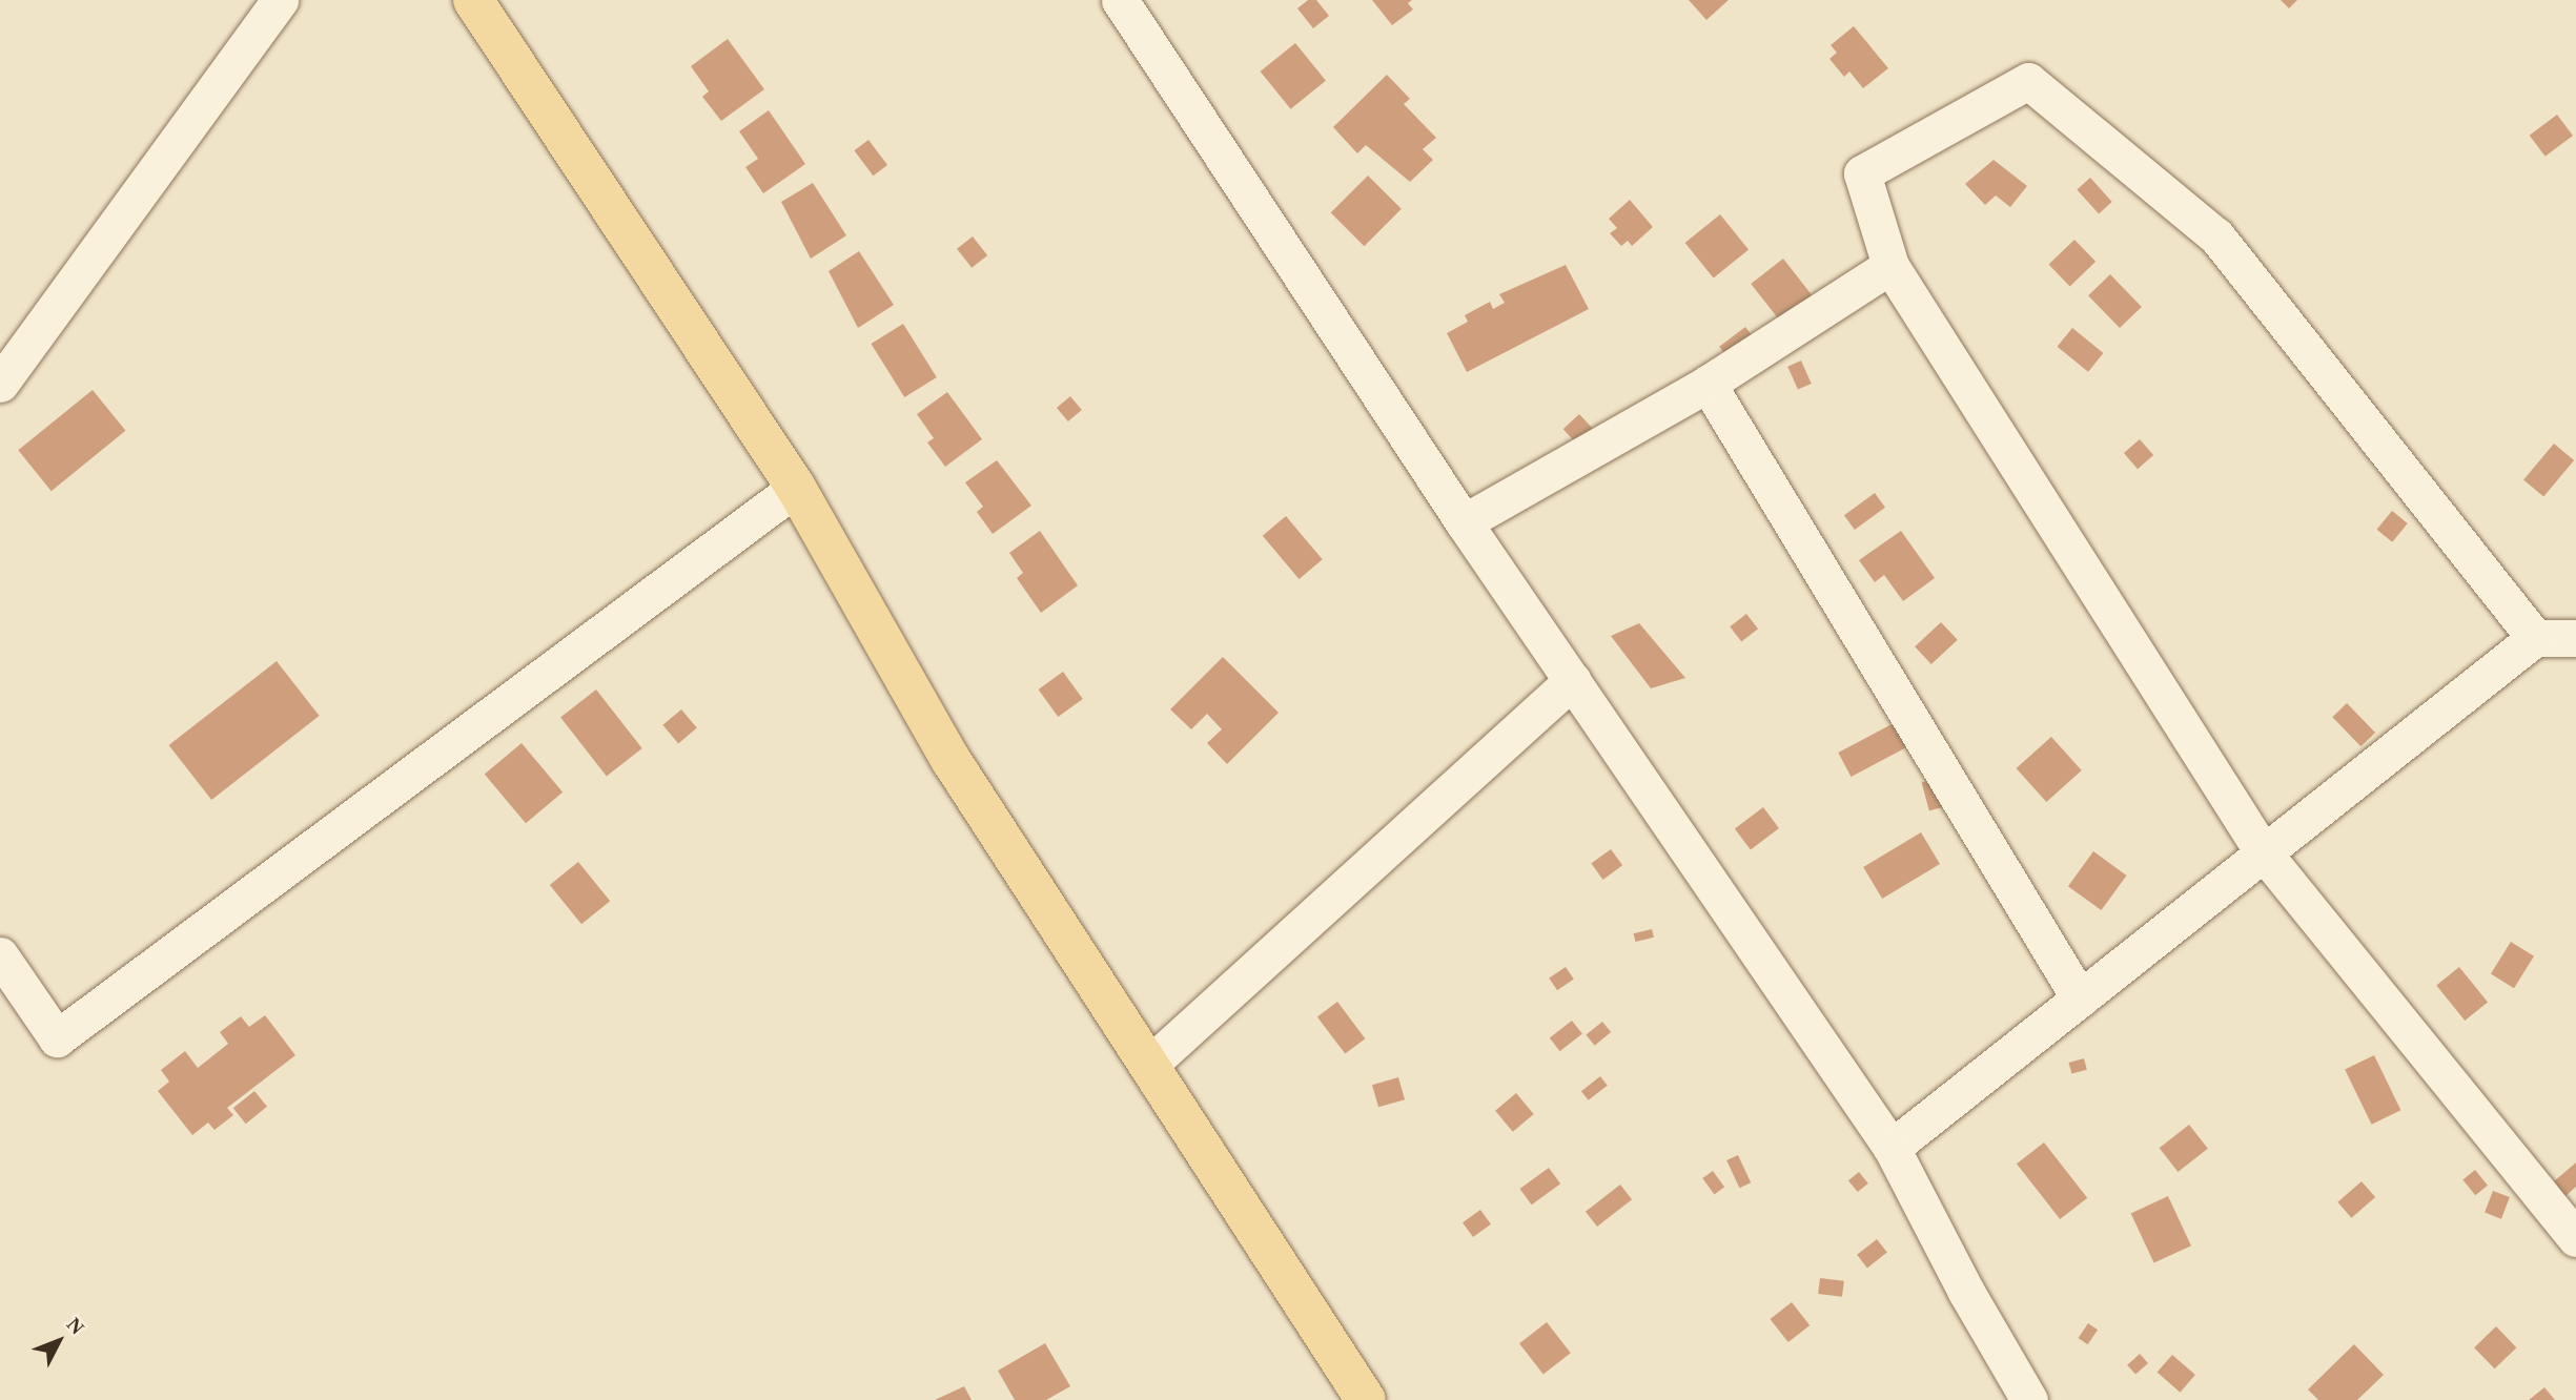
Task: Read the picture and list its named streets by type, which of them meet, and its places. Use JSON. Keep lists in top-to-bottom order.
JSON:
{
  "north": "top right"
}
